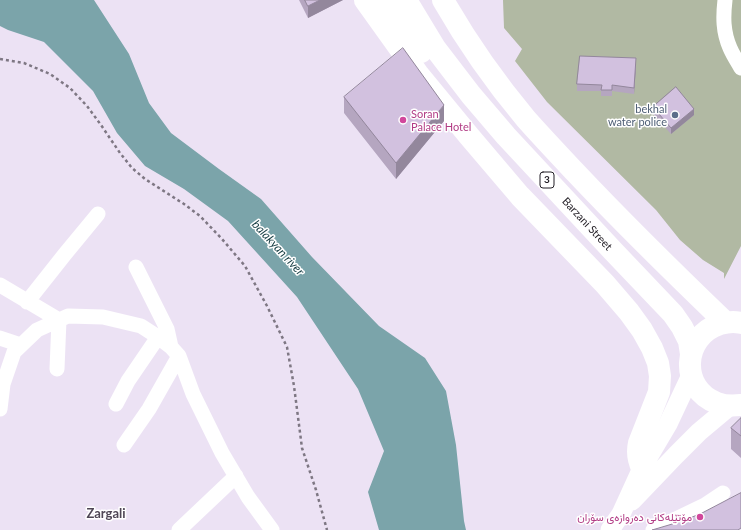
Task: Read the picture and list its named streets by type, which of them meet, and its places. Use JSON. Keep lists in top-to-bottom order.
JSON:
{
  "streets": {
    "highway": ["3", "Barzani Street"]
  },
  "crossings": [
    ["3", "Barzani Street"]
  ],
  "districts": ["Zargali"],
  "water": ["balakyan river"],
  "places": ["bekhal water police", "Soran Palace Hotel", "مۆتێلەکانی دەروازەی سۆران"]
}
